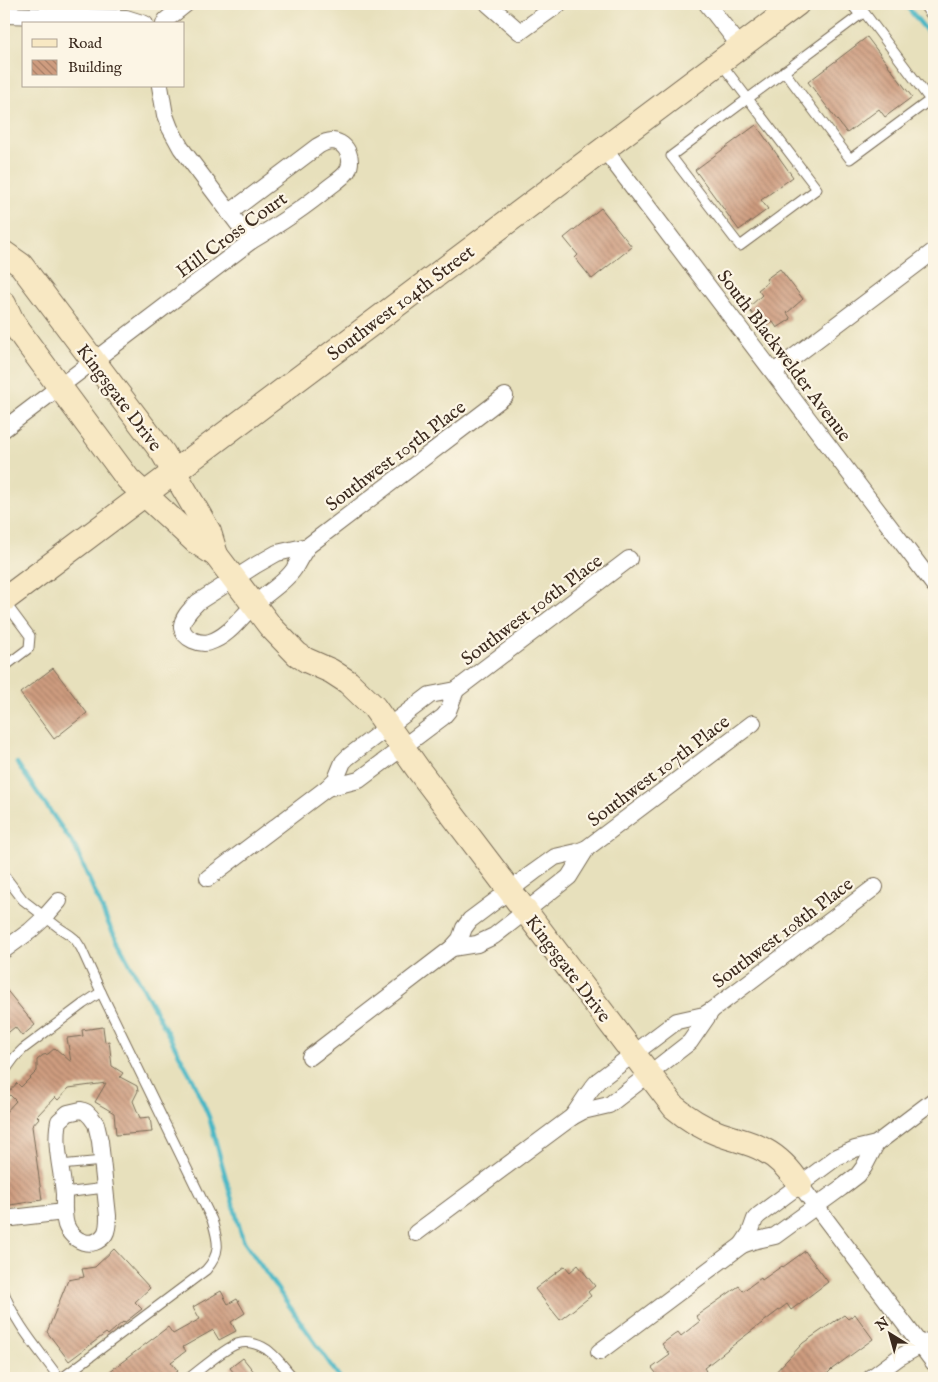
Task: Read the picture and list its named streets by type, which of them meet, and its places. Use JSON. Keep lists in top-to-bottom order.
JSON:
{
  "streets": {
    "street": [
      "Hill Cross Court",
      "Southwest 104th Street",
      "South Blackwelder Avenue",
      "Kingsgate Drive",
      "Southwest 105th Place",
      "Southwest 106th Place",
      "Southwest 107th Place",
      "Southwest 108th Place"
    ]
  },
  "crossings": [
    ["Hill Cross Court", "Kingsgate Drive"],
    ["Southwest 104th Street", "South Blackwelder Avenue"],
    ["Southwest 104th Street", "Kingsgate Drive"],
    ["Kingsgate Drive", "Southwest 105th Place"],
    ["Kingsgate Drive", "Southwest 106th Place"],
    ["Kingsgate Drive", "Southwest 107th Place"],
    ["Kingsgate Drive", "Southwest 108th Place"]
  ],
  "legend": ["Road", "Building"],
  "north": "top left"
}
